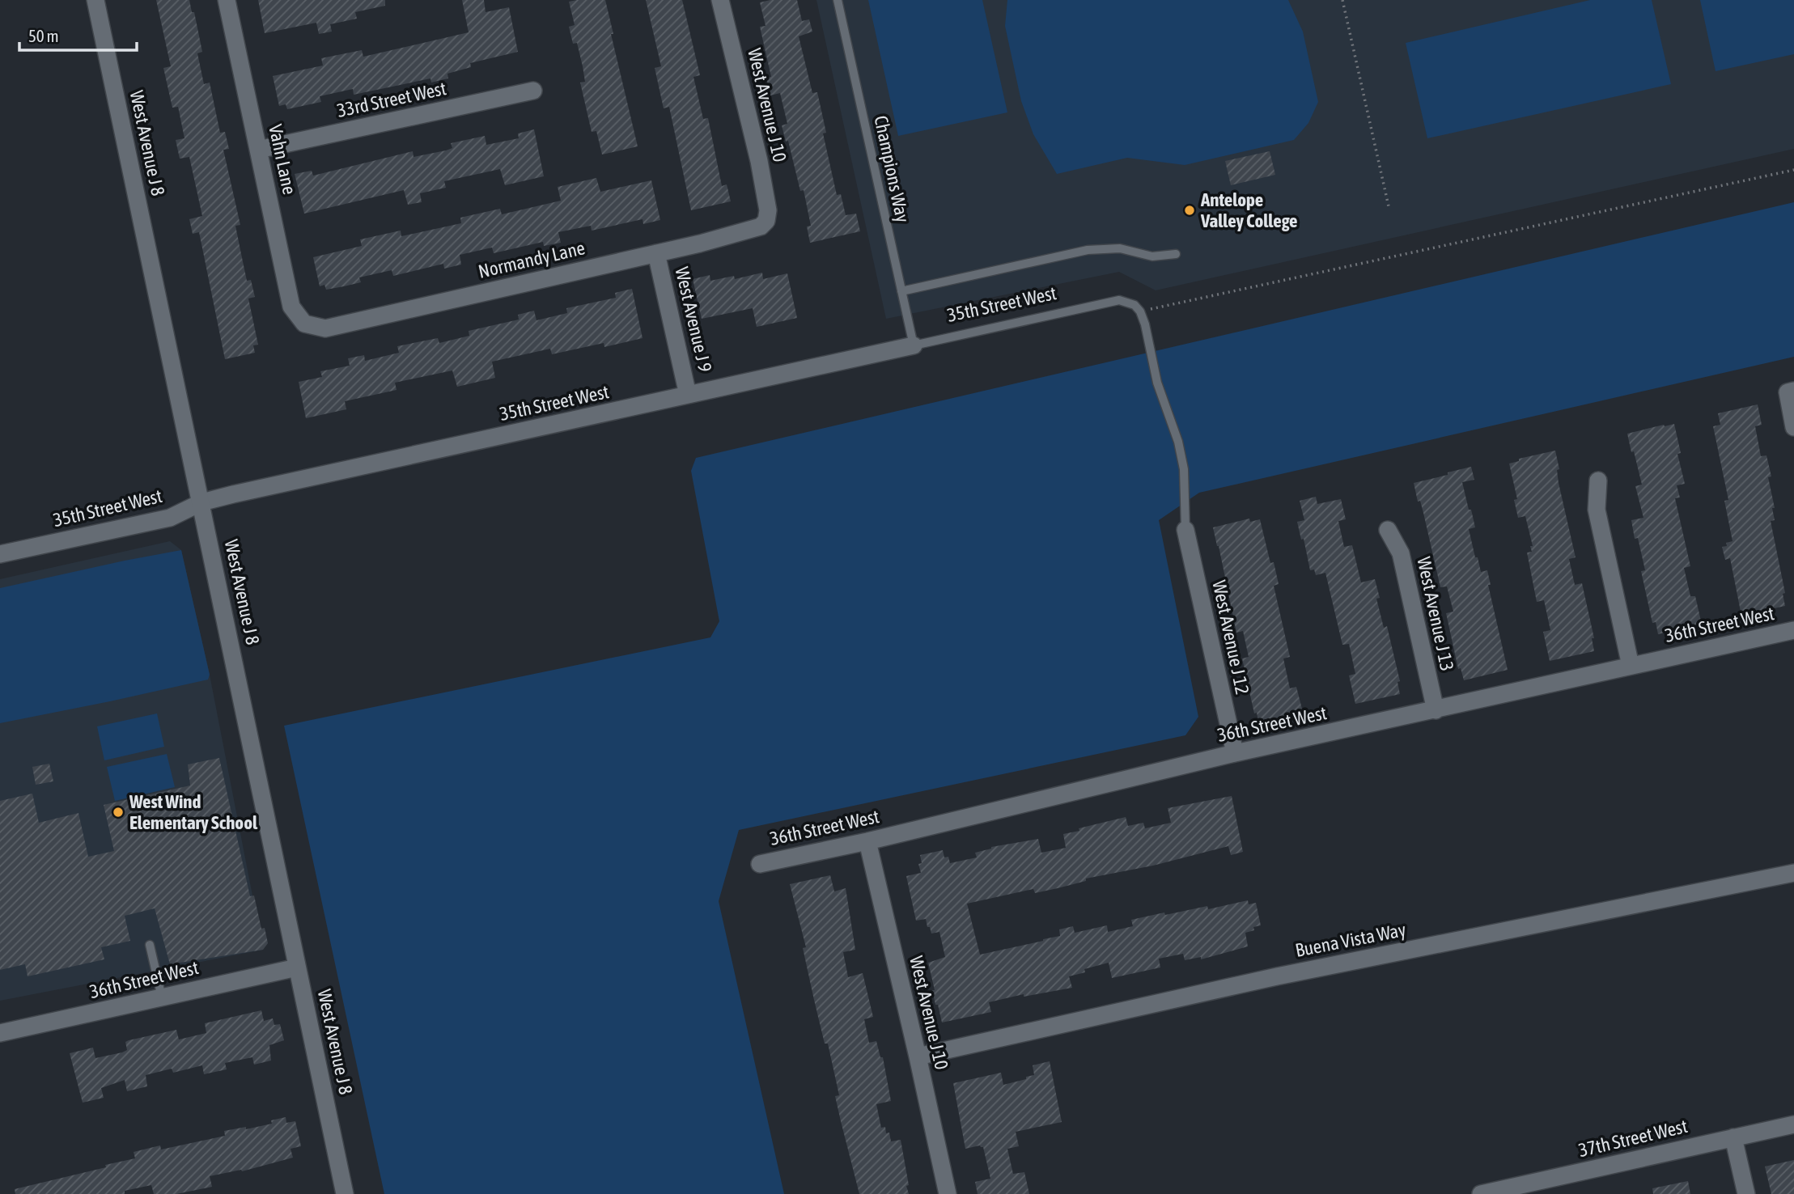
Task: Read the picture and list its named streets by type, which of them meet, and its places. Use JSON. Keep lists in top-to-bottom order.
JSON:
{
  "streets": {
    "street": [
      "33rd Street West",
      "West Avenue J 10",
      "West Avenue J 8",
      "Vahn Lane",
      "Normandy Lane",
      "35th Street West",
      "West Avenue J 9",
      "West Avenue J 13",
      "36th Street West",
      "West Avenue J 12",
      "Buena Vista Way",
      "37th Street West"
    ],
    "lane": ["Champions Way"]
  },
  "crossings": [
    ["33rd Street West", "Vahn Lane"],
    ["West Avenue J 10", "Normandy Lane"],
    ["West Avenue J 10", "36th Street West"],
    ["West Avenue J 10", "Buena Vista Way"],
    ["West Avenue J 8", "35th Street West"],
    ["West Avenue J 8", "36th Street West"],
    ["Vahn Lane", "Normandy Lane"],
    ["Champions Way", "35th Street West"],
    ["Normandy Lane", "West Avenue J 9"],
    ["35th Street West", "West Avenue J 9"],
    ["West Avenue J 13", "36th Street West"],
    ["36th Street West", "West Avenue J 12"]
  ],
  "places": ["Antelope Valley College", "West Wind Elementary School"],
  "scale_bar": "50 m"
}
